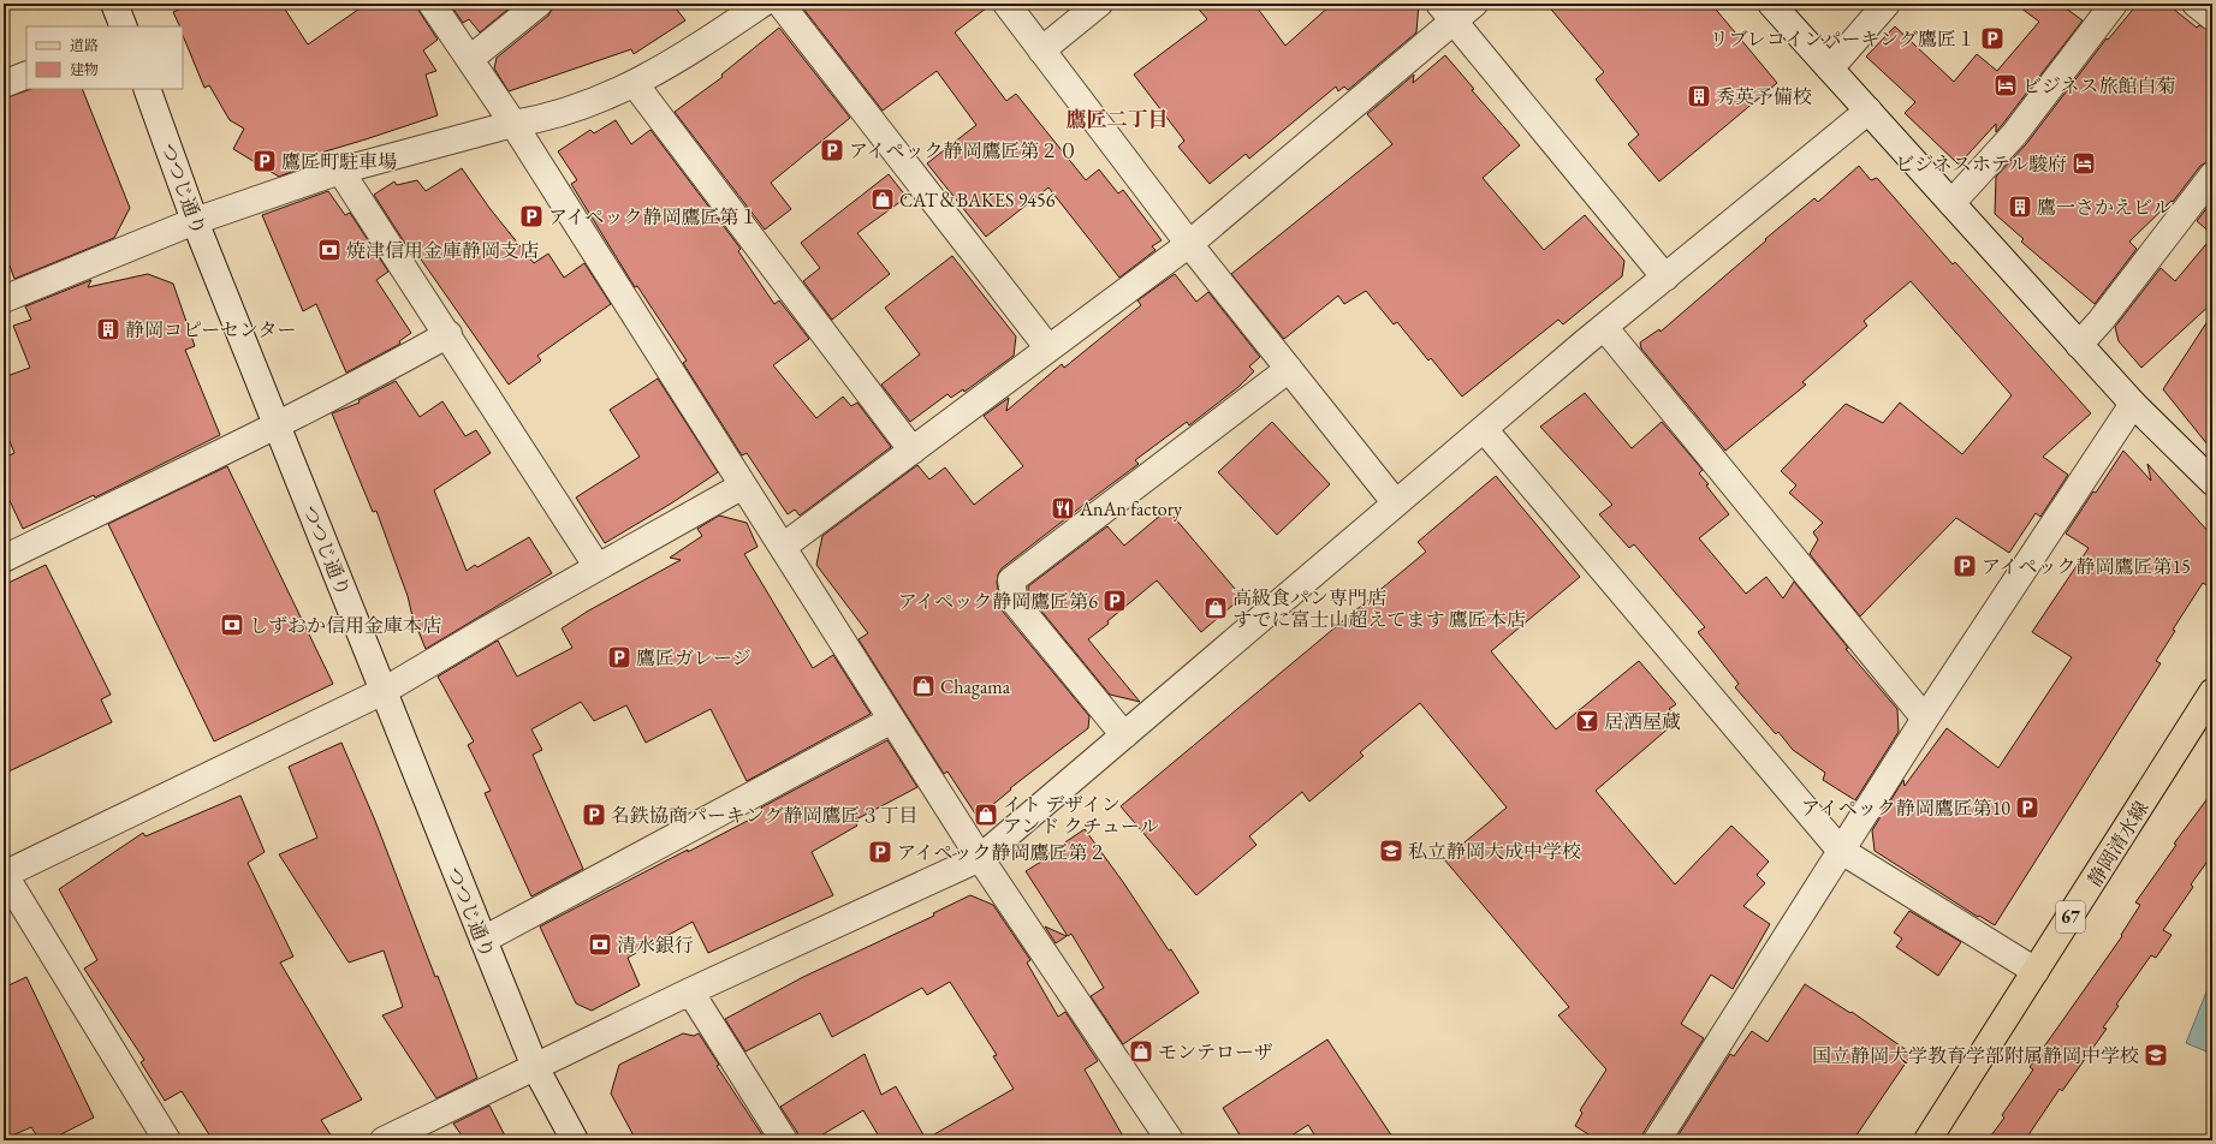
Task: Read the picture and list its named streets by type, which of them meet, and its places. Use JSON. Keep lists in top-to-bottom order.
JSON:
{
  "streets": {
    "main road": ["静岡清水線", "67"],
    "street": ["つつじ通り"]
  },
  "districts": ["鷹匠二丁目"],
  "places": {
    "parking": [
      "リブレコインパーキング鷹匠１",
      "アイペック静岡鷹匠第２０",
      "鷹匠町駐車場",
      "アイペック静岡鷹匠第１",
      "アイペック静岡鷹匠第15",
      "アイペック静岡鷹匠第6",
      "鷹匠ガレージ",
      "アイペック静岡鷹匠第10",
      "名鉄協商パーキング静岡鷹匠３丁目",
      "アイペック静岡鷹匠第２"
    ],
    "hotel": ["ビジネス旅館白菊", "ビジネスホテル駿府"],
    "building": ["秀英予備校", "鷹一さかえビル", "静岡コピーセンター"],
    "shop": [
      "CAT＆BAKES 9456",
      "高級食パン専門店 すでに富士山超えてます 鷹匠本店",
      "Chagama",
      "イト デザイン アンド クチュール",
      "モンテローザ"
    ],
    "bank": ["焼津信用金庫静岡支店", "しずおか信用金庫本店", "清水銀行"],
    "restaurant": ["AnAn factory"],
    "bar": ["居酒屋蔵"],
    "school or university": ["私立静岡大成中学校", "国立静岡大学教育学部附属静岡中学校"]
  },
  "legend": ["道路", "建物"]
}
